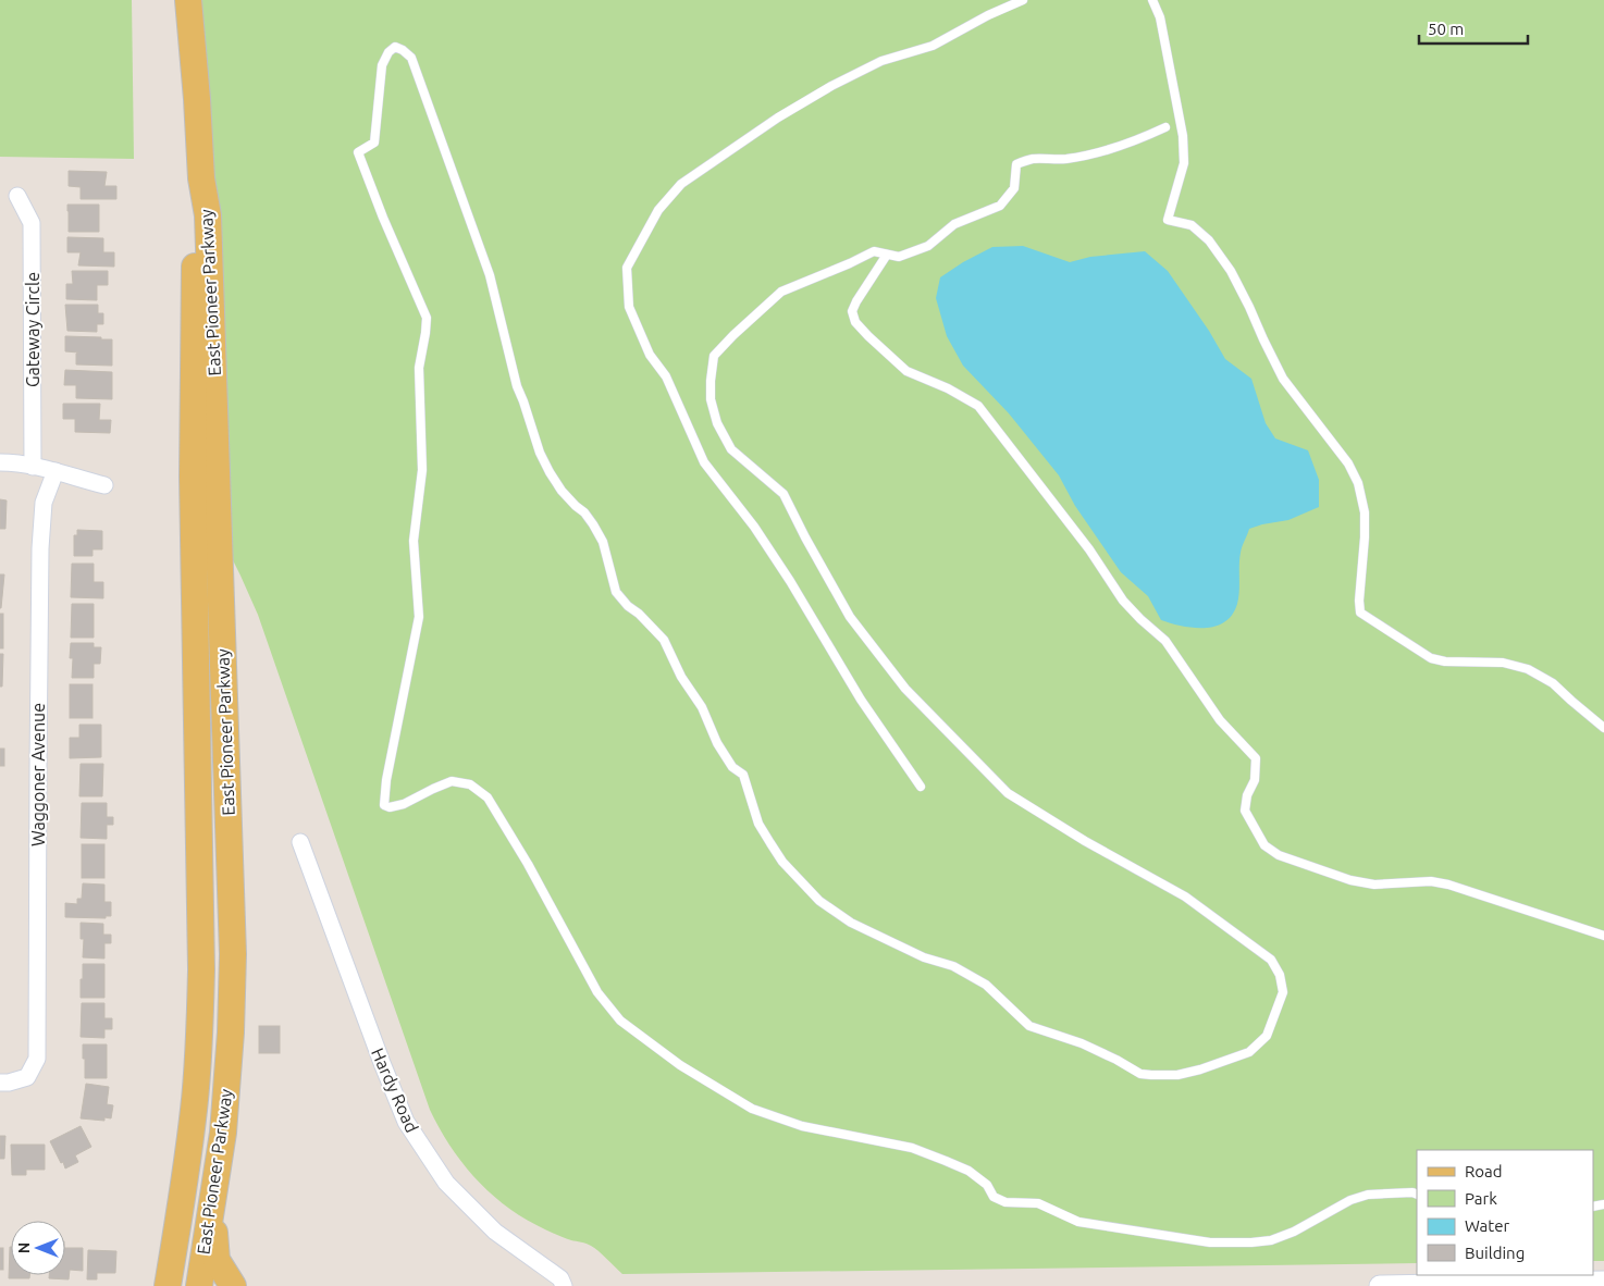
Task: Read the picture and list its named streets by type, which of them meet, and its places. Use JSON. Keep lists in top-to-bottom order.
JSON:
{
  "streets": {
    "main road": ["East Pioneer Parkway"],
    "street": ["Gateway Circle", "Waggoner Avenue", "Hardy Road"]
  },
  "legend": [
    "Road",
    "Park",
    "Water",
    "Building"
  ],
  "scale_bar": "50 m",
  "north": "left"
}
